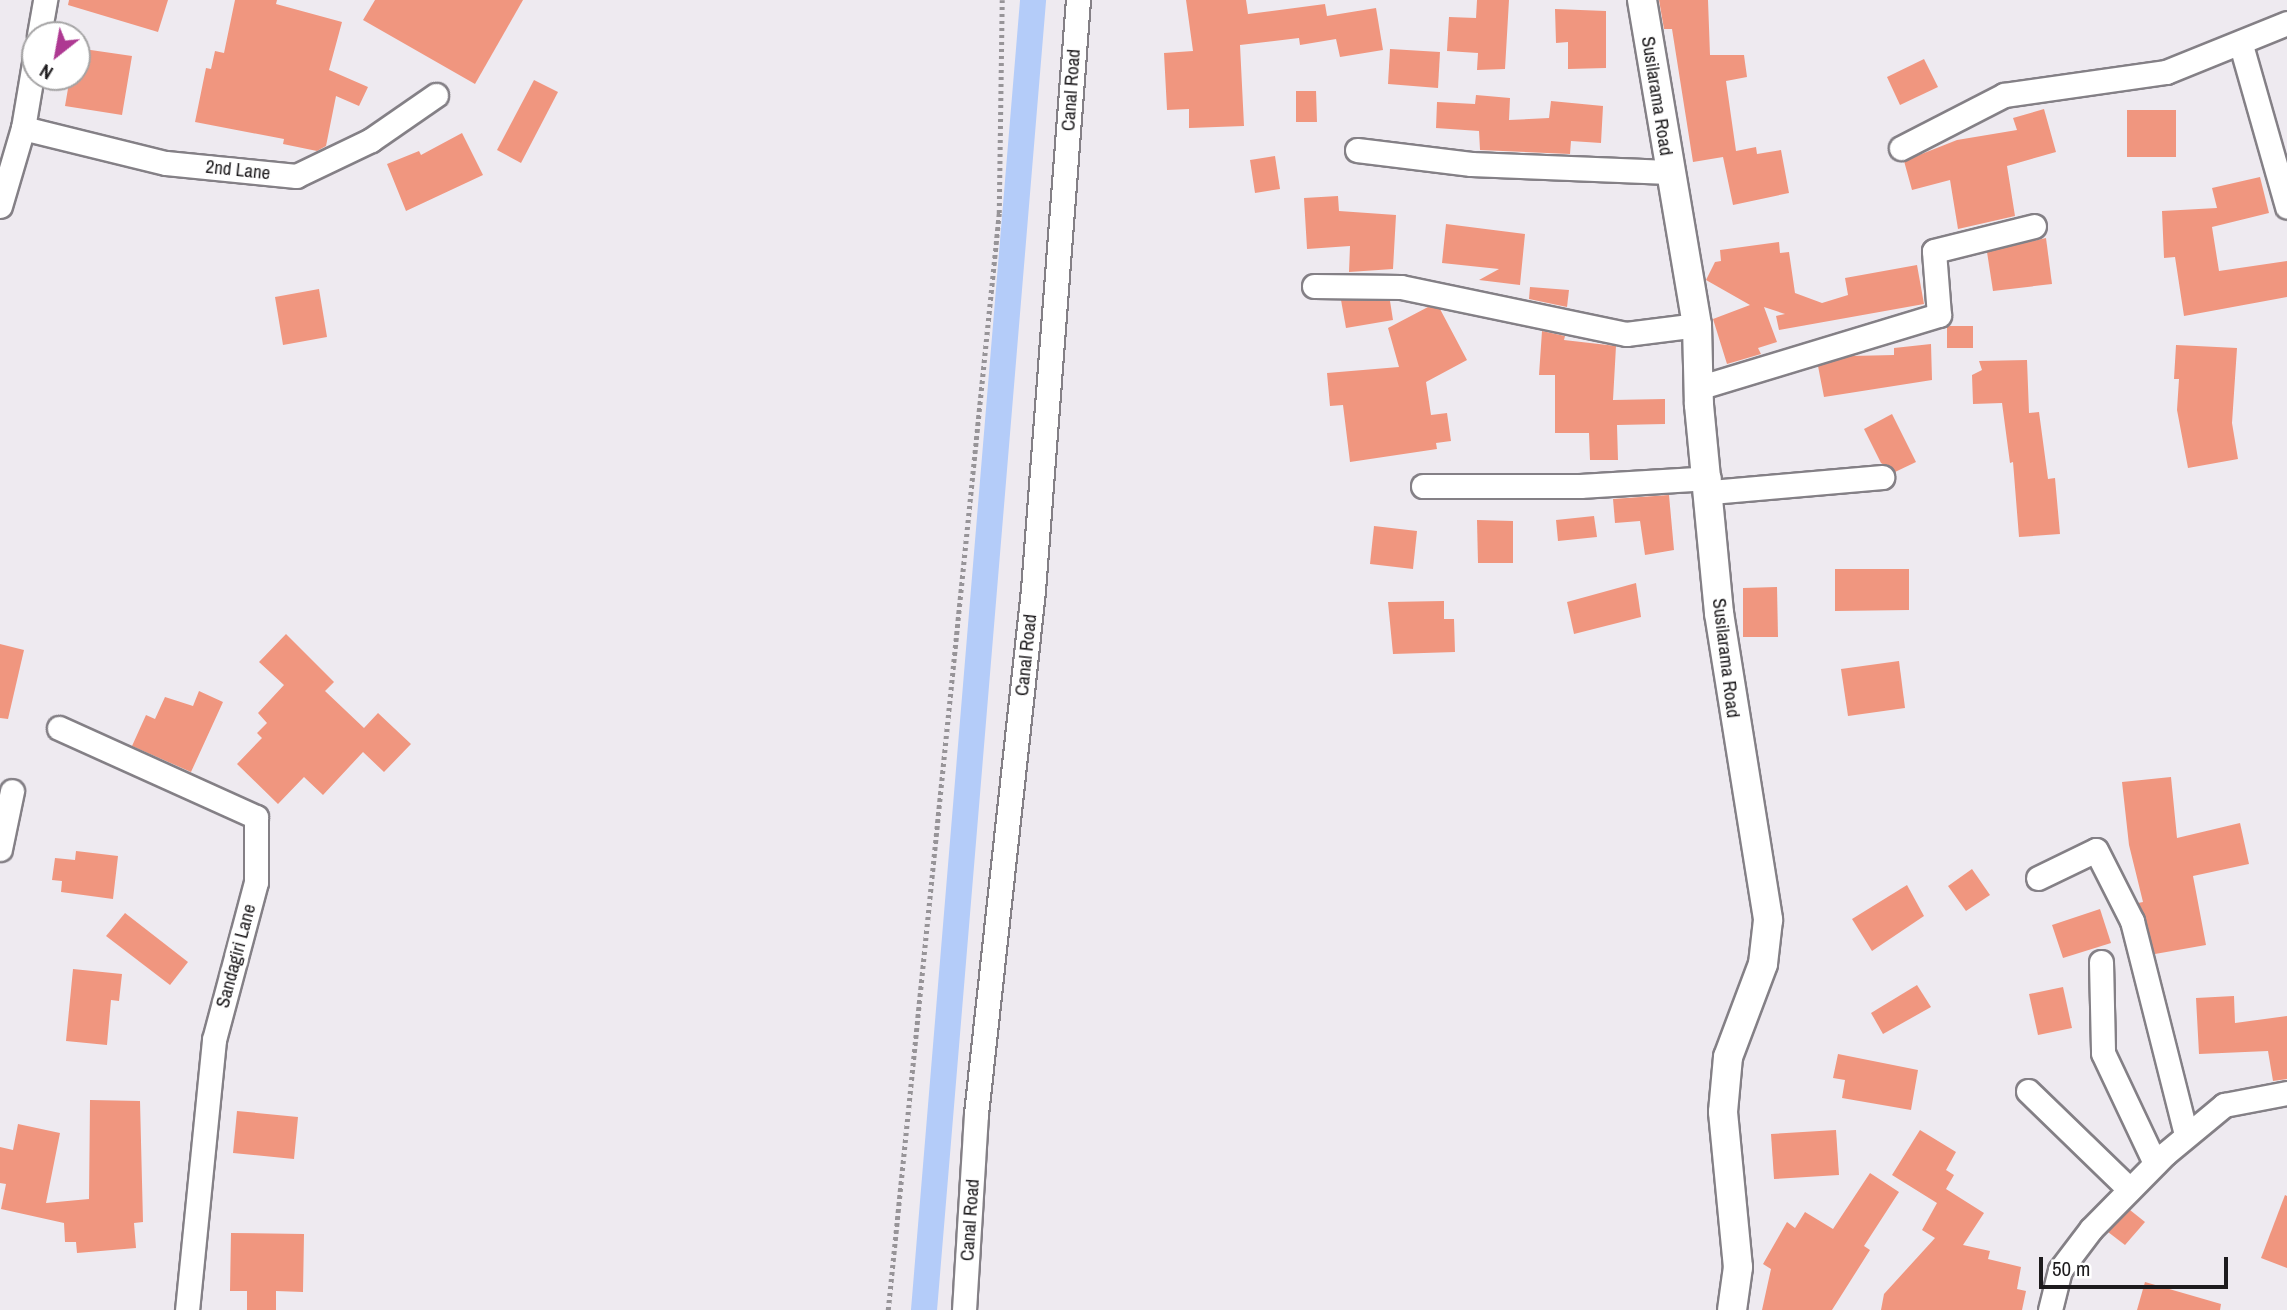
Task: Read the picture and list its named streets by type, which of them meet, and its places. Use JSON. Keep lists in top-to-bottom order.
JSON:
{
  "streets": {
    "street": [
      "Canal Road",
      "Susilarama Road",
      "2nd Lane",
      "Sandagiri Lane"
    ]
  },
  "scale_bar": "50 m",
  "north": "bottom left"
}
